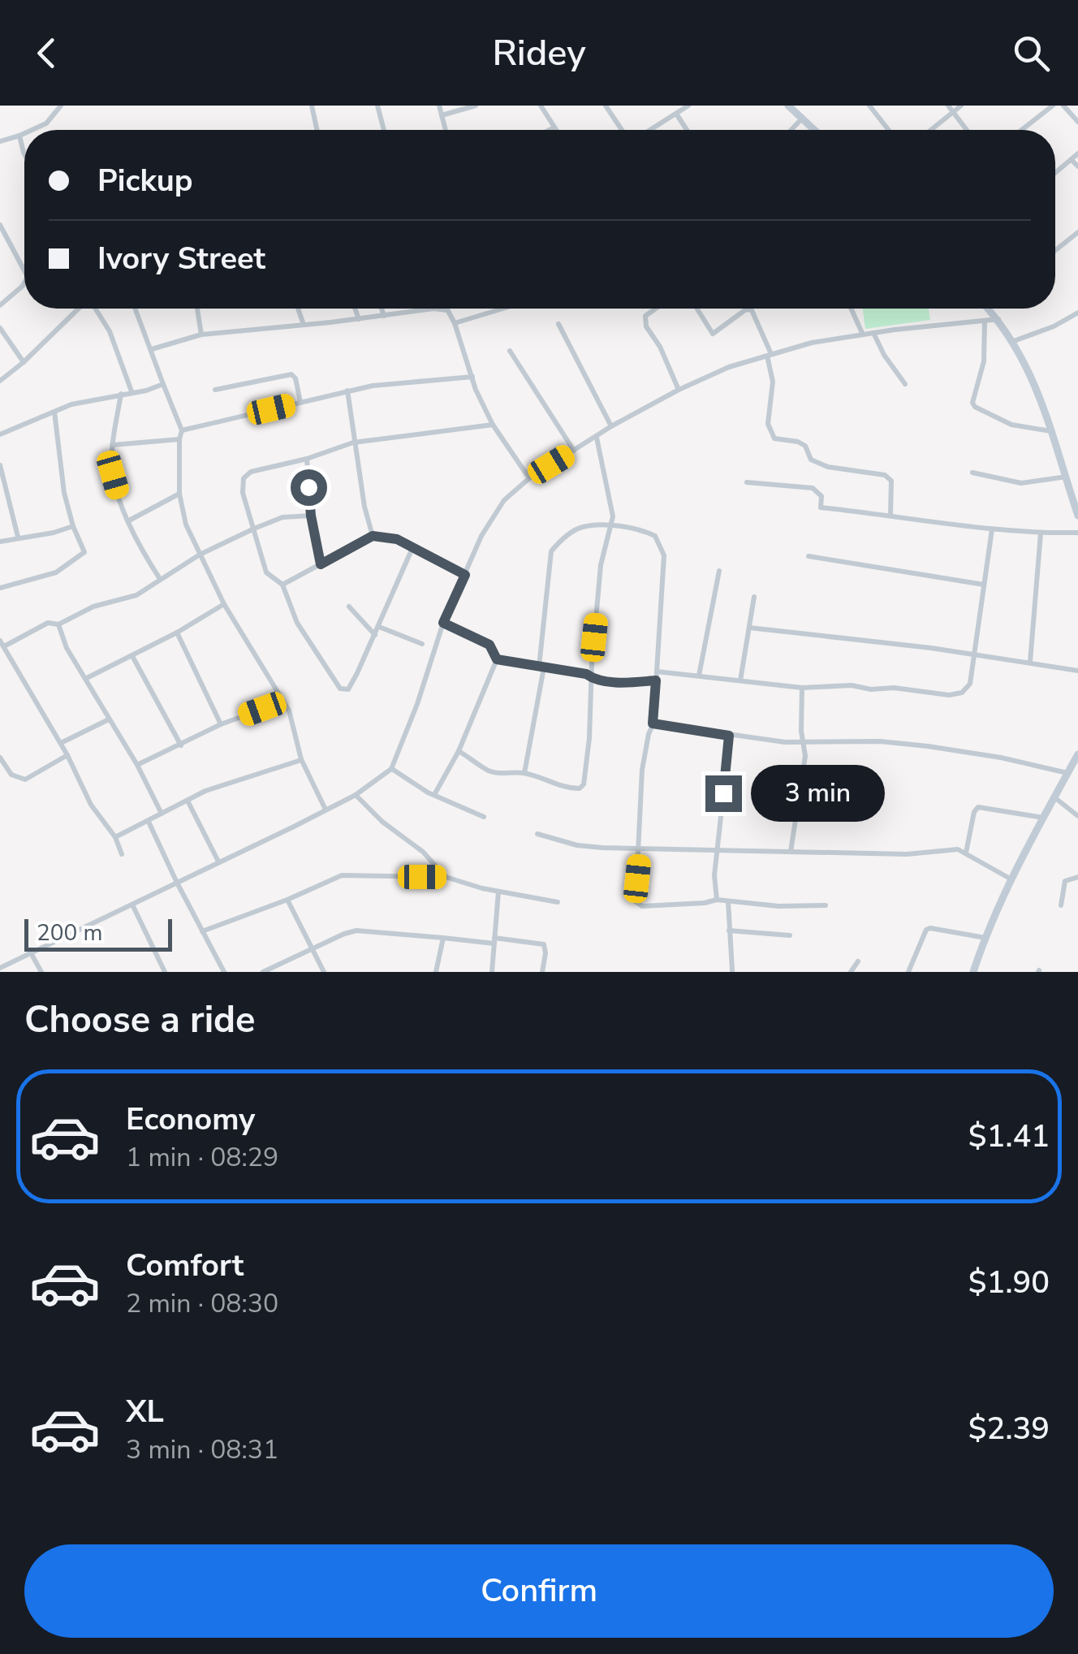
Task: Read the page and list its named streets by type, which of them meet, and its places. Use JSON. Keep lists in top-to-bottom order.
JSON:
{
  "scale_bar": "200 m",
  "page": {
    "header": "Ridey",
    "banner": ["Pickup", "Ivory Street"],
    "bubble": "3 min",
    "scale": "200 m",
    "heading": "Choose a ride",
    "list": [
      {
        "name": "Economy",
        "note": "1 min · 08:29",
        "value": "$1.41"
      },
      {
        "name": "Comfort",
        "note": "2 min · 08:30",
        "value": "$1.90"
      },
      {
        "name": "XL",
        "note": "3 min · 08:31",
        "value": "$2.39"
      }
    ],
    "buttons": "Confirm"
  }
}
